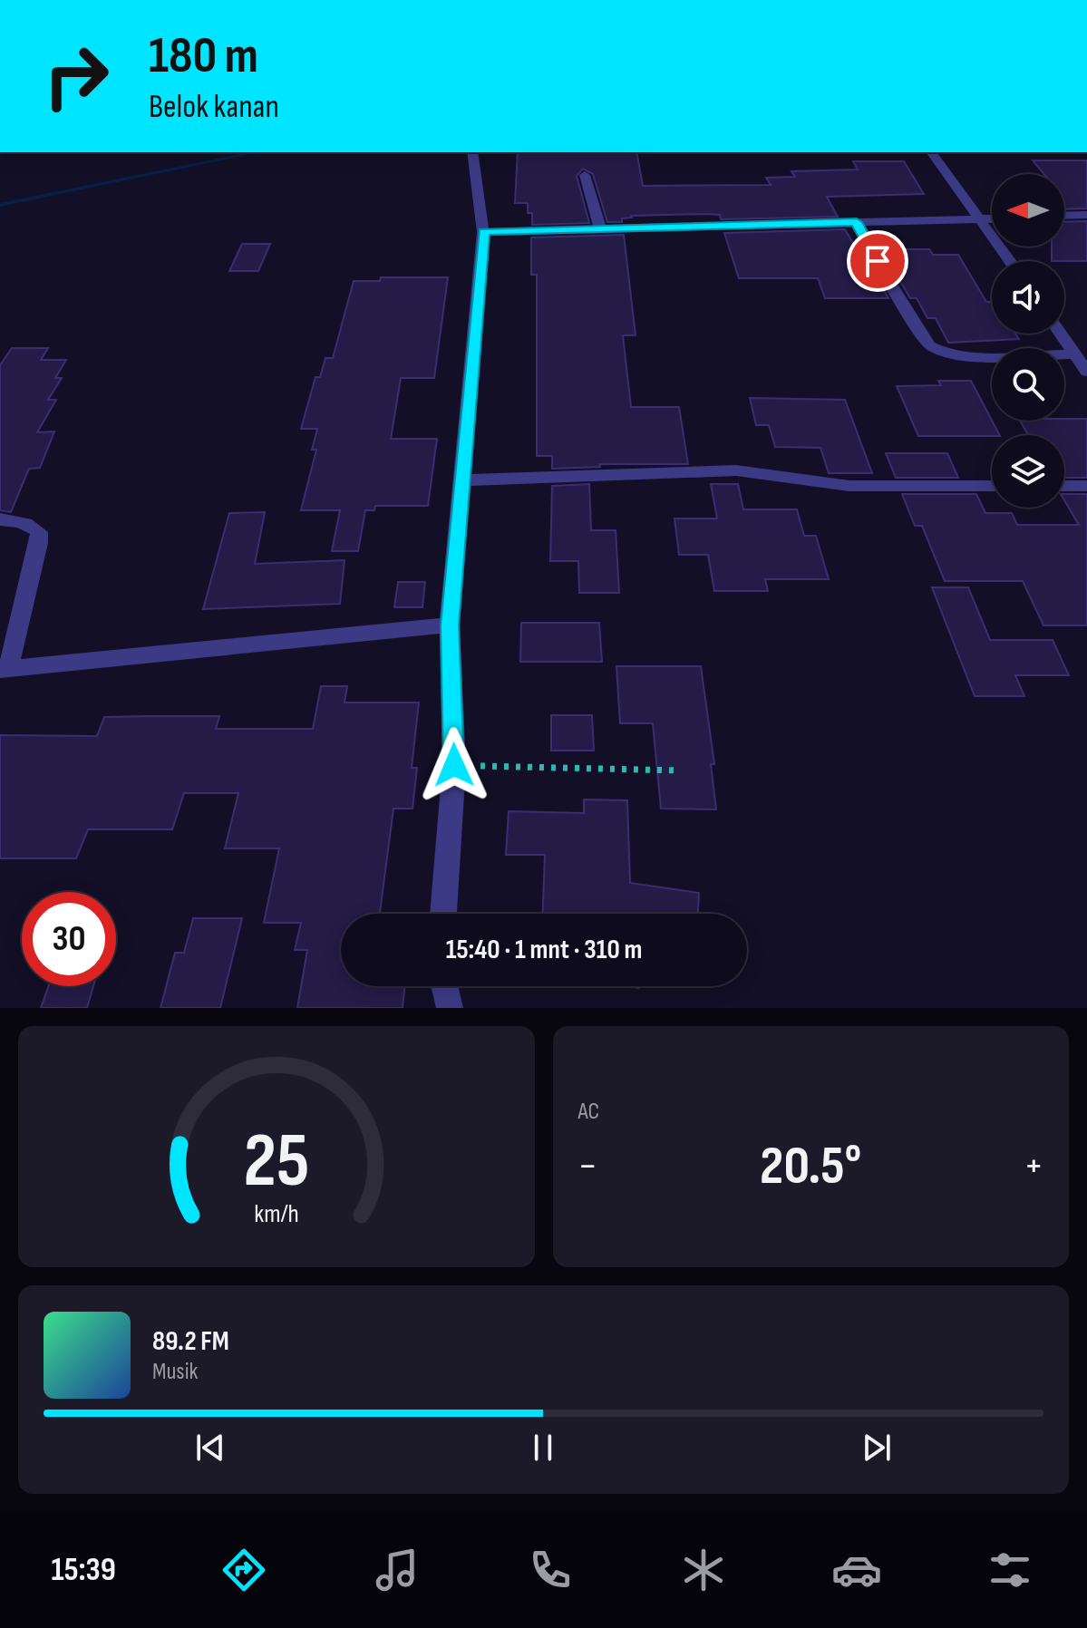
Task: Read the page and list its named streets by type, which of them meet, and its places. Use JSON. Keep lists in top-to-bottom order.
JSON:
{
  "north": "left",
  "page": {
    "turn": ["180 m", "Belok kanan"],
    "limit": "30",
    "trip": "15:40 · 1 mnt · 310 m",
    "tile": "AC",
    "heat": ["−", "20.5°", "+"],
    "song": ["89.2 FM", "Musik"],
    "tabs": "15:39",
    "gauge": ["25", "km/h"]
  }
}
